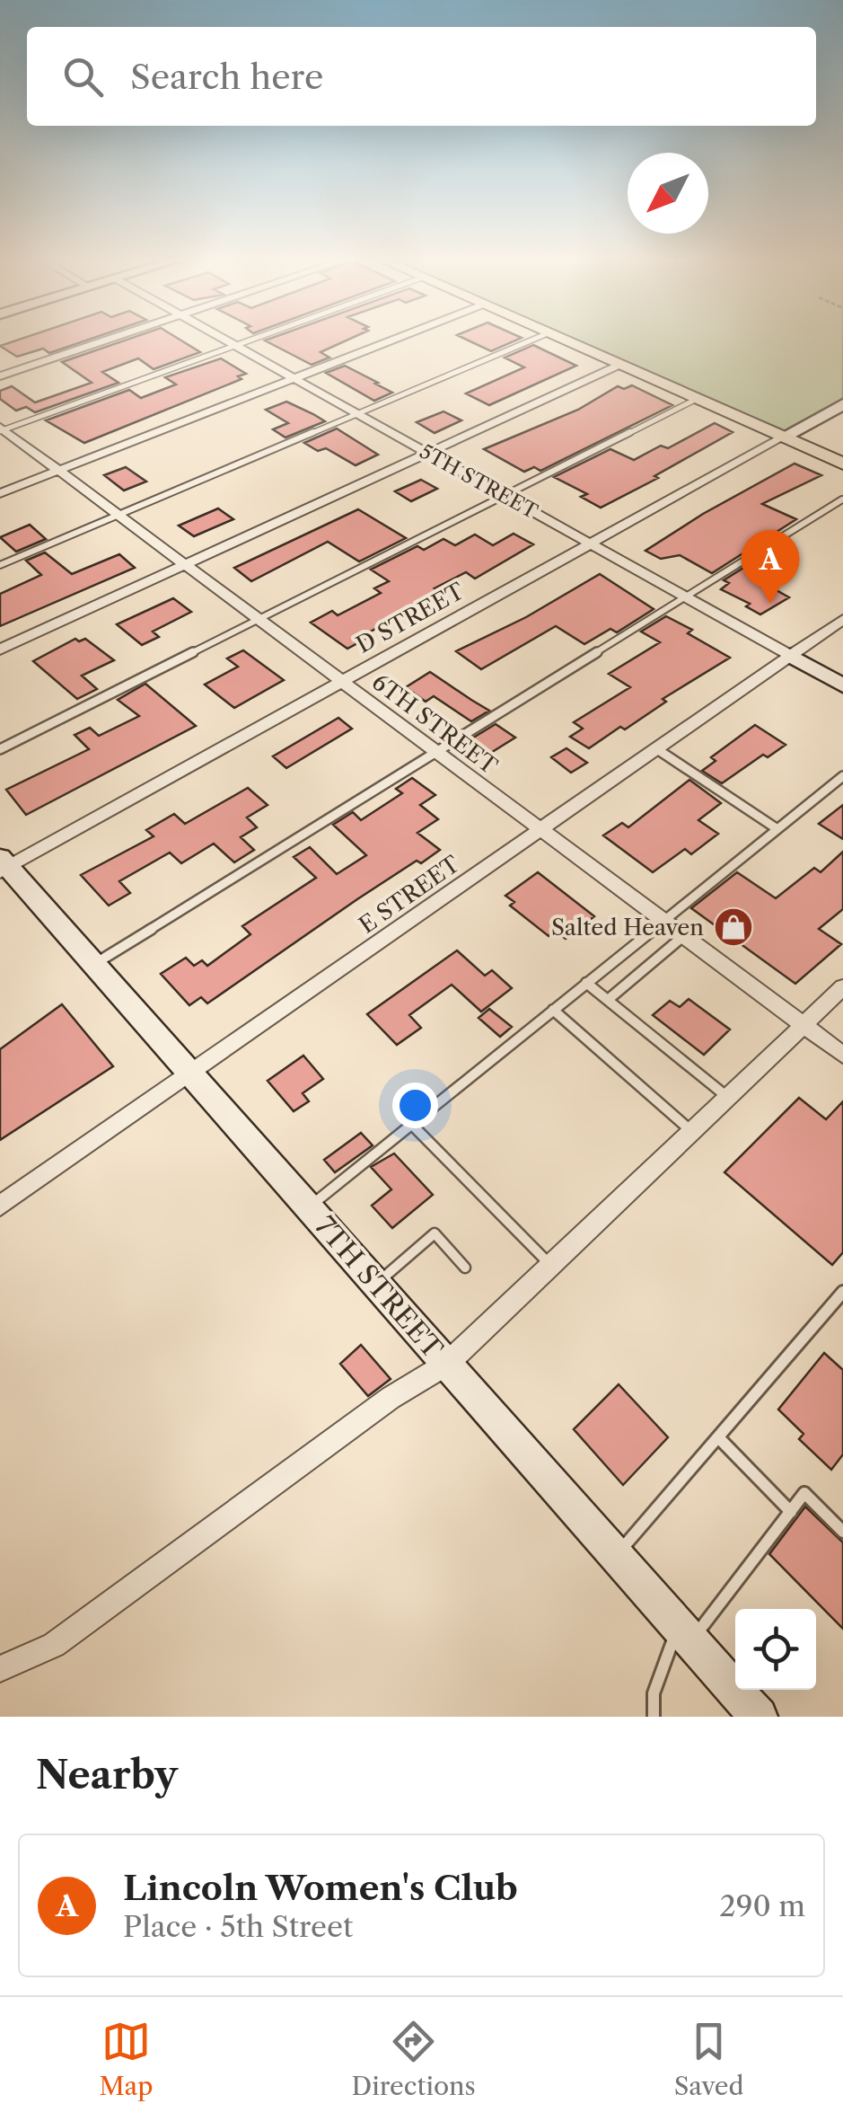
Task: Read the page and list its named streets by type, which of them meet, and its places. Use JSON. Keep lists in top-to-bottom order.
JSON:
{
  "streets": {
    "street": [
      "5TH STREET",
      "D STREET",
      "6TH STREET",
      "E STREET",
      "7TH STREET"
    ]
  },
  "crossings": [
    ["5TH STREET", "D STREET"],
    ["5TH STREET", "E STREET"],
    ["D STREET", "6TH STREET"],
    ["D STREET", "7TH STREET"],
    ["6TH STREET", "E STREET"],
    ["E STREET", "7TH STREET"]
  ],
  "places": {
    "shop": ["Salted Heaven"]
  },
  "north": "bottom left",
  "page": {
    "search": "Search here",
    "pins": "A",
    "heading": "Nearby",
    "list": [
      {
        "mark": "A",
        "name": "Lincoln Women's Club",
        "note": "Place · 5th Street",
        "value": "290 m"
      }
    ],
    "nav": ["Map", "Directions", "Saved"]
  }
}
